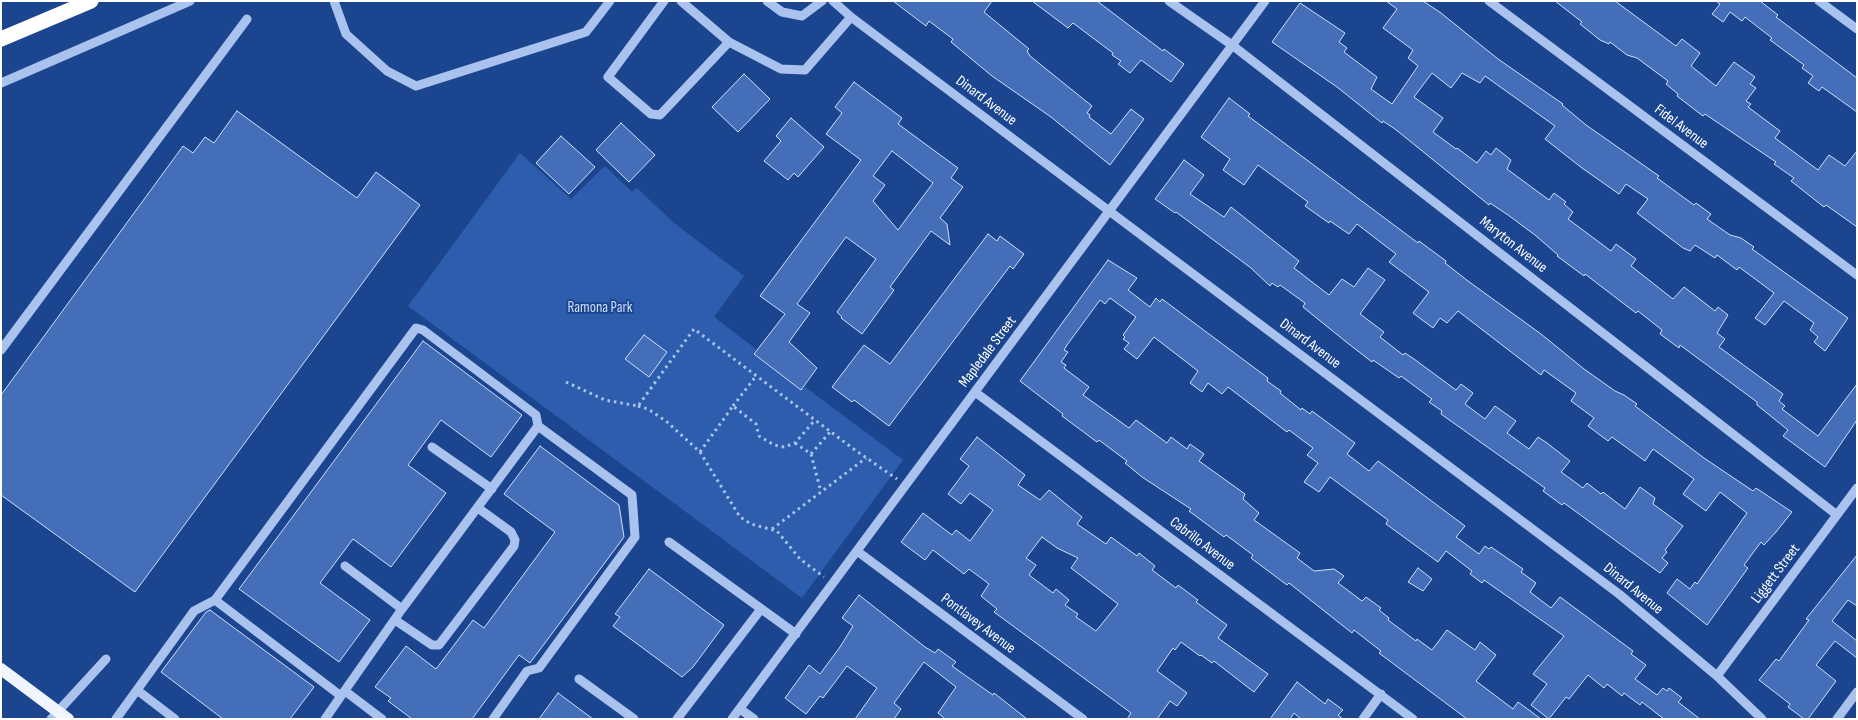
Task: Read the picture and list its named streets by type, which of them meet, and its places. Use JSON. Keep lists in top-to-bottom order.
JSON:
{
  "streets": {
    "street": [
      "Dinard Avenue",
      "Fidel Avenue",
      "Maryton Avenue",
      "Mapledale Street",
      "Cabrillo Avenue",
      "Liggett Street",
      "Pontlavey Avenue"
    ]
  },
  "crossings": [
    ["Dinard Avenue", "Mapledale Street"],
    ["Dinard Avenue", "Liggett Street"],
    ["Maryton Avenue", "Mapledale Street"],
    ["Maryton Avenue", "Liggett Street"],
    ["Mapledale Street", "Cabrillo Avenue"],
    ["Mapledale Street", "Pontlavey Avenue"]
  ],
  "parks": ["Ramona Park"]
}
